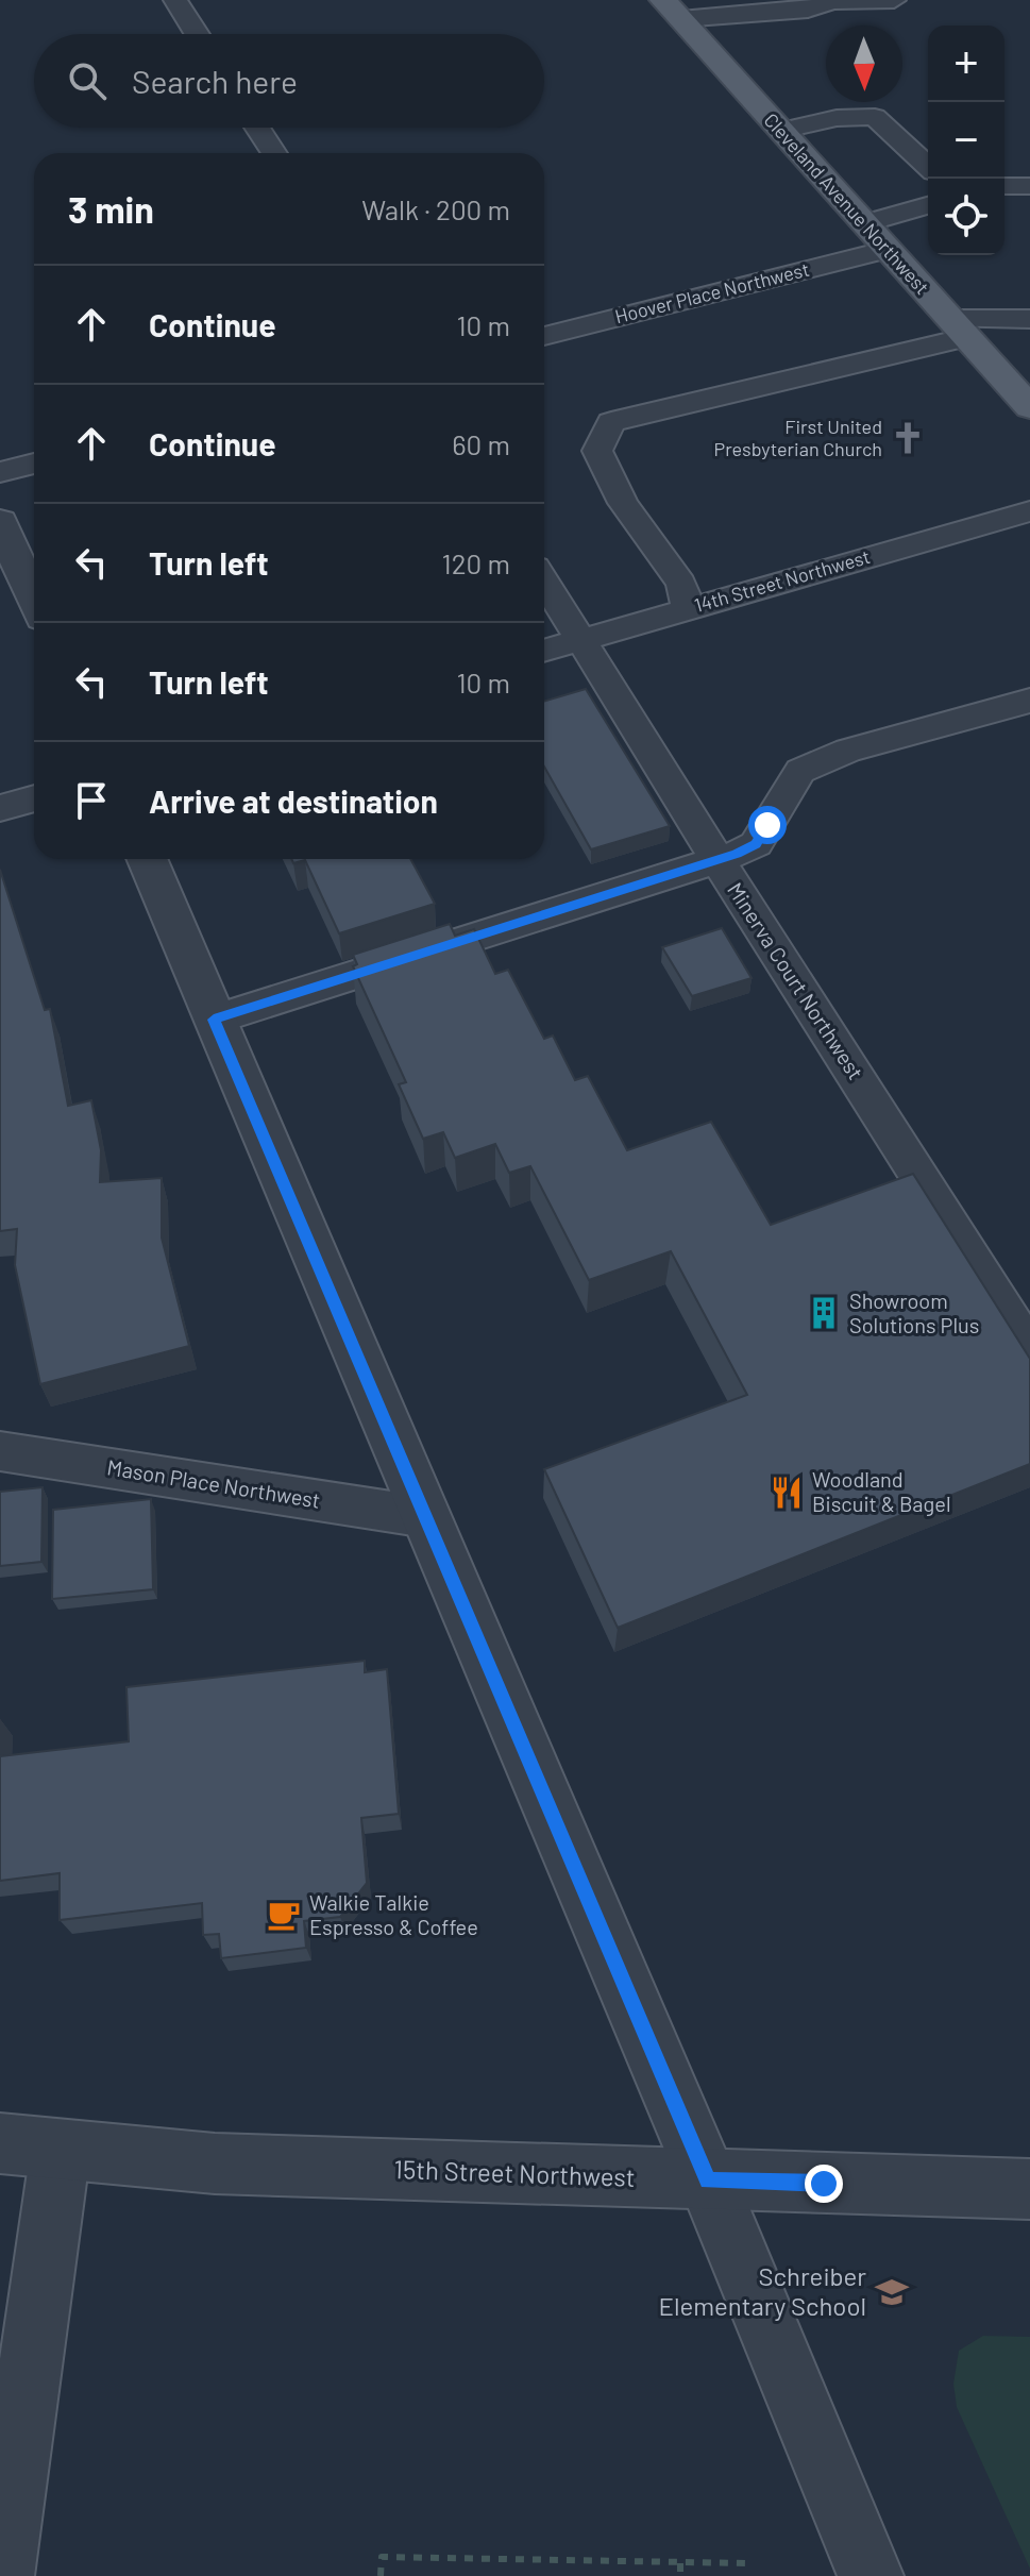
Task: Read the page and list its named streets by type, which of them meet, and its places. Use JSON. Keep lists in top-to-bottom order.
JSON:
{
  "streets": {
    "main road": ["Cleveland Avenue Northwest"],
    "street": ["15th Street Northwest"],
    "lane": [
      "Hoover Place Northwest",
      "14th Street Northwest",
      "Minerva Court Northwest",
      "Mason Place Northwest"
    ]
  },
  "crossings": [
    ["Cleveland Avenue Northwest", "Hoover Place Northwest"],
    ["14th Street Northwest", "Minerva Court Northwest"]
  ],
  "places": {
    "church": ["First United Presbyterian Church"],
    "building": ["Showroom Solutions Plus"],
    "restaurant": ["Woodland Biscuit & Bagel"],
    "cafe": ["Walkie Talkie Espresso & Coffee"],
    "school or university": ["Schreiber Elementary School"]
  },
  "north": "bottom",
  "page": {
    "map_buttons": ["+", "−"],
    "search": "Search here",
    "heading": ["3 min", "Walk · 200 m"],
    "list": [
      ["Continue", "10 m"],
      ["Continue", "60 m"],
      ["Turn left", "120 m"],
      ["Turn left", "10 m"],
      "Arrive at destination"
    ]
  }
}
